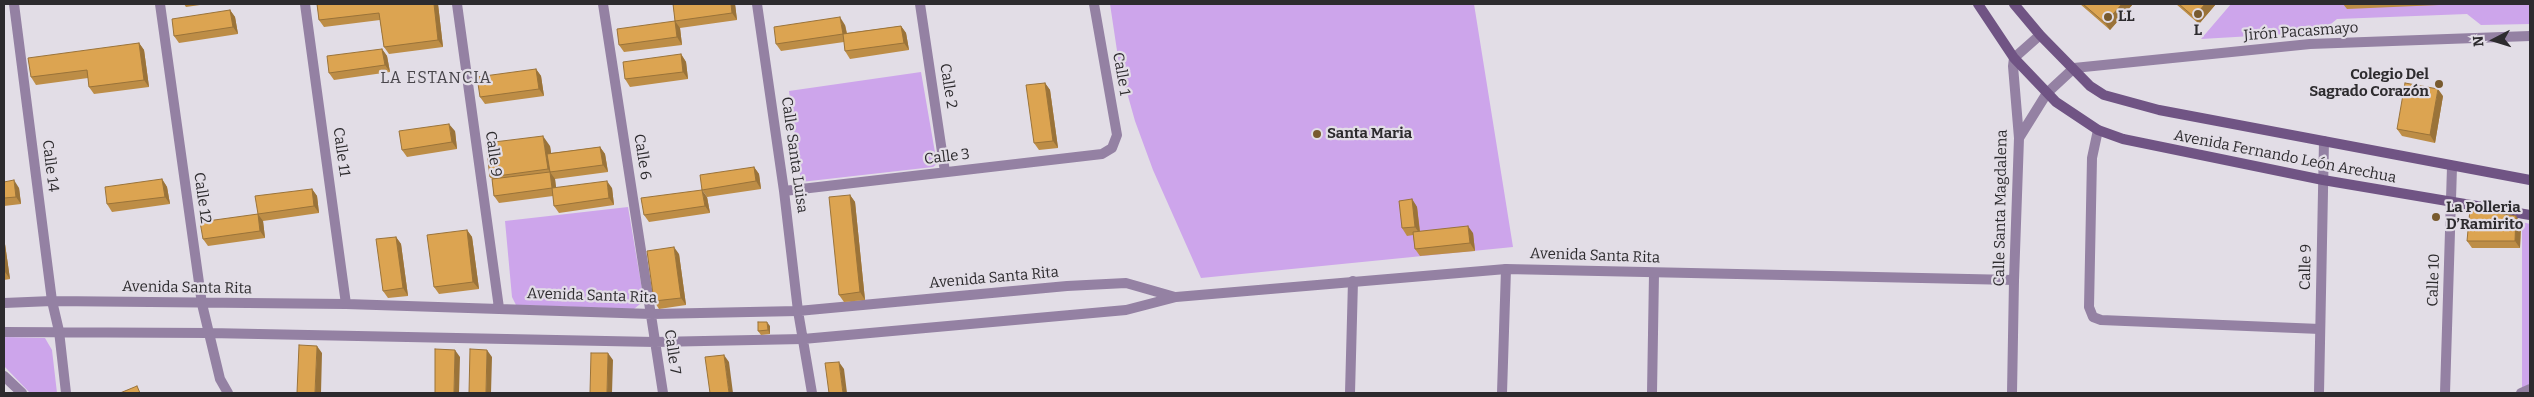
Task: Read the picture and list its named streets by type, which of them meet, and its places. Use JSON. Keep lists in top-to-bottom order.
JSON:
{
  "streets": {
    "main road": ["Avenida Fernando León Arechua"],
    "street": [
      "Jirón Pacasmayo",
      "Calle 1",
      "Calle 2",
      "Calle 11",
      "Calle 9",
      "Calle Santa Luisa",
      "Calle 6",
      "Calle 3",
      "Calle 14",
      "Calle 12",
      "Calle Santa Magdalena",
      "Avenida Santa Rita",
      "Calle 10",
      "Calle 7"
    ]
  },
  "crossings": [
    ["Jirón Pacasmayo", "Avenida Fernando León Arechua"],
    ["Calle 1", "Calle 3"],
    ["Calle 2", "Calle 3"],
    ["Calle 11", "Avenida Santa Rita"],
    ["Calle 9", "Avenida Fernando León Arechua"],
    ["Calle 9", "Avenida Santa Rita"],
    ["Calle Santa Luisa", "Calle 3"],
    ["Calle Santa Luisa", "Avenida Santa Rita"],
    ["Calle 6", "Avenida Santa Rita"],
    ["Calle 6", "Calle 7"],
    ["Avenida Fernando León Arechua", "Calle Santa Magdalena"],
    ["Avenida Fernando León Arechua", "Calle 10"],
    ["Calle 14", "Avenida Santa Rita"],
    ["Calle 12", "Avenida Santa Rita"],
    ["Calle Santa Magdalena", "Avenida Santa Rita"],
    ["Avenida Santa Rita", "Calle 7"]
  ],
  "districts": ["LA ESTANCIA"],
  "places": [
    "L",
    "LL",
    "Colegio Del Sagrado Corazón",
    "Santa Maria",
    "La Polleria D’Ramirito"
  ],
  "north": "left"
}
